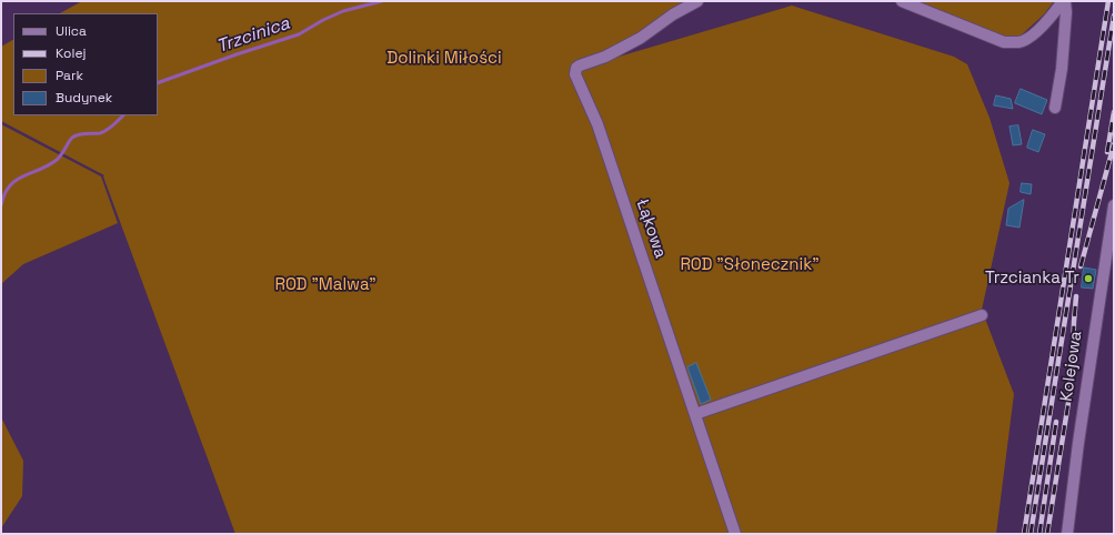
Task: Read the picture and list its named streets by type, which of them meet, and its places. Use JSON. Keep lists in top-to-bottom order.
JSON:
{
  "streets": {
    "street": ["Łąkowa", "Kolejowa"]
  },
  "water": ["Trzcinica"],
  "parks": ["Dolinki Miłości", "ROD \"Słonecznik\"", "ROD \"Malwa\""],
  "places": ["Trzcianka Tr"],
  "legend": [
    "Ulica",
    "Kolej",
    "Park",
    "Budynek"
  ]
}
